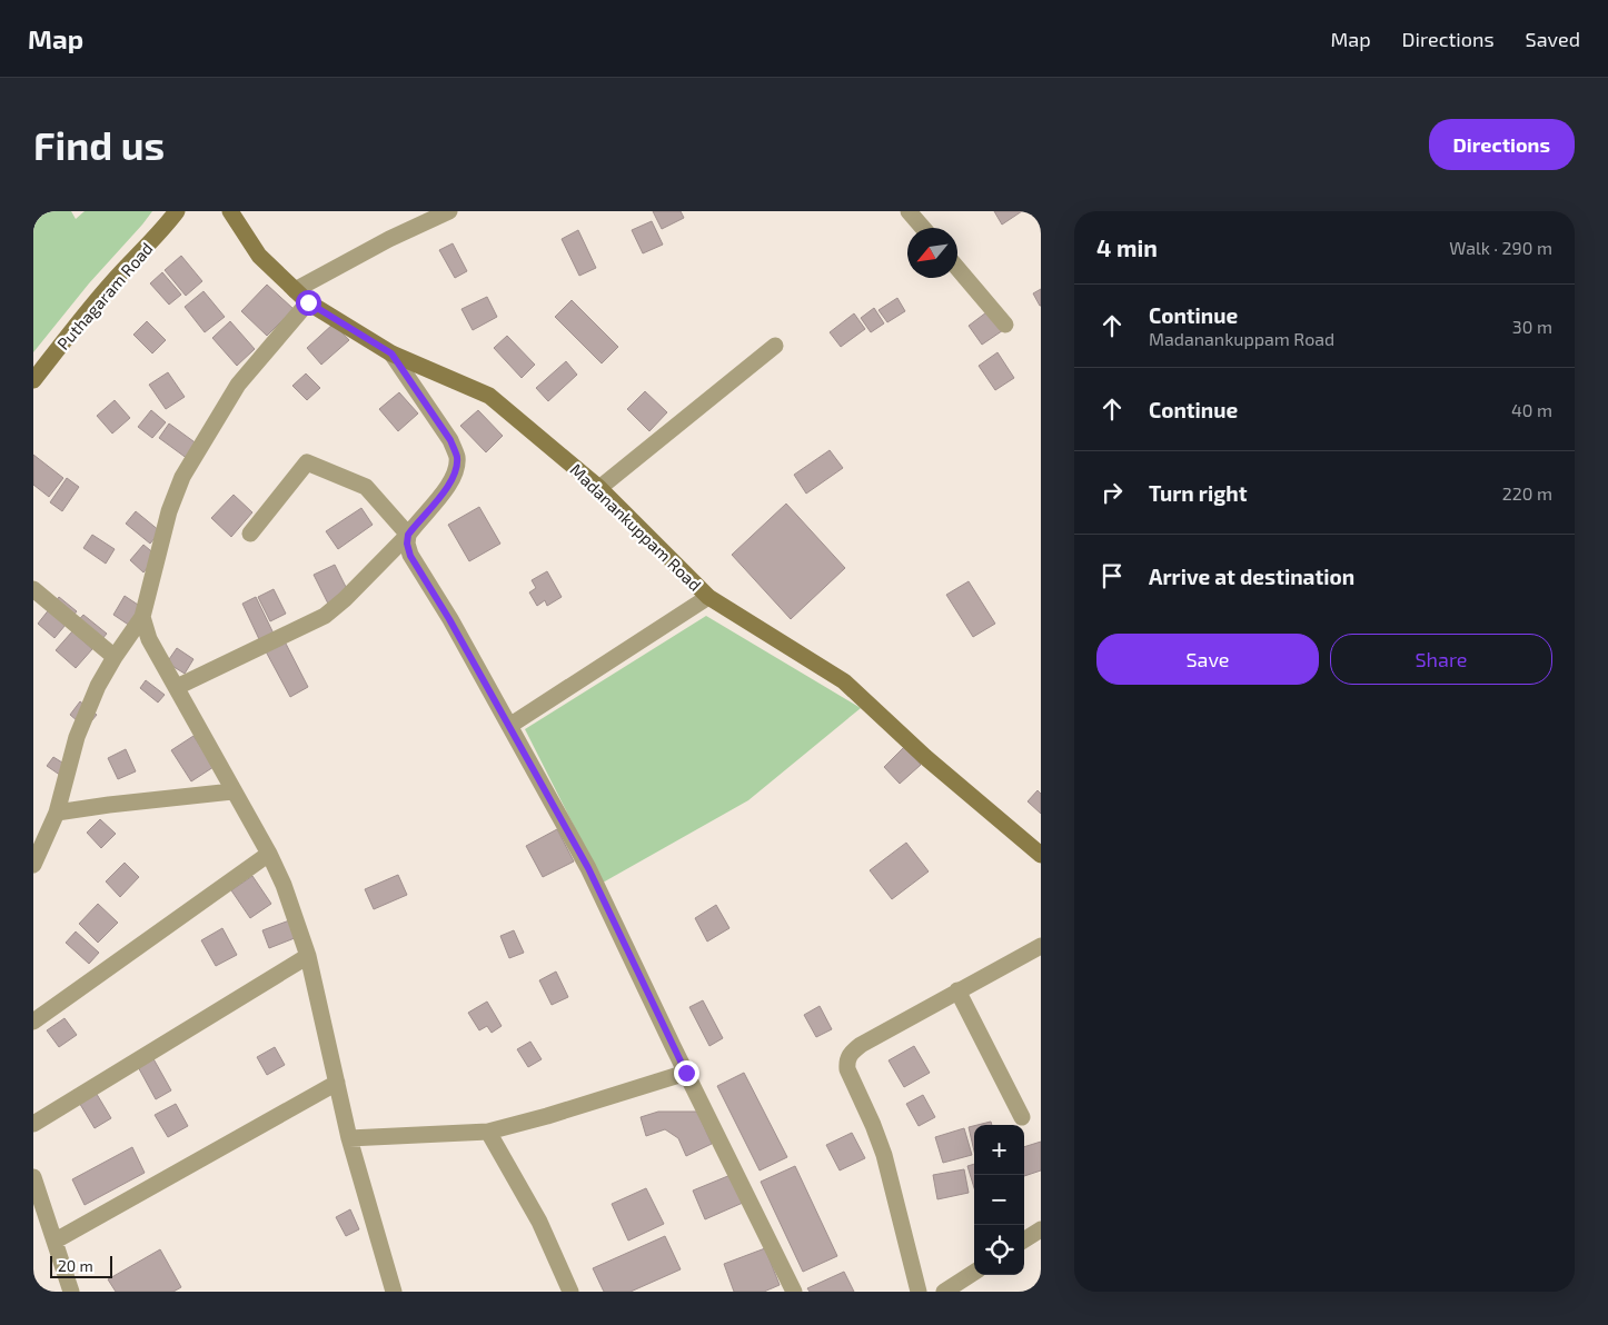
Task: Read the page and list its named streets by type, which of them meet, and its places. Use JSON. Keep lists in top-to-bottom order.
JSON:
{
  "streets": {
    "main road": ["Puthagaram Road", "Madanankuppam Road"]
  },
  "scale_bar": "20 m",
  "north": "bottom left",
  "page": {
    "header": "Map",
    "nav": ["Map", "Directions", "Saved"],
    "buttons": [
      "Directions",
      ["Save", "Share"]
    ],
    "title": "Find us",
    "heading": ["4 min", "Walk · 290 m"],
    "list": [
      ["Continue", "Madanankuppam Road", "30 m"],
      ["Continue", "40 m"],
      ["Turn right", "220 m"],
      "Arrive at destination"
    ],
    "map_buttons": ["+", "−"],
    "scale": "20 m"
  }
}
